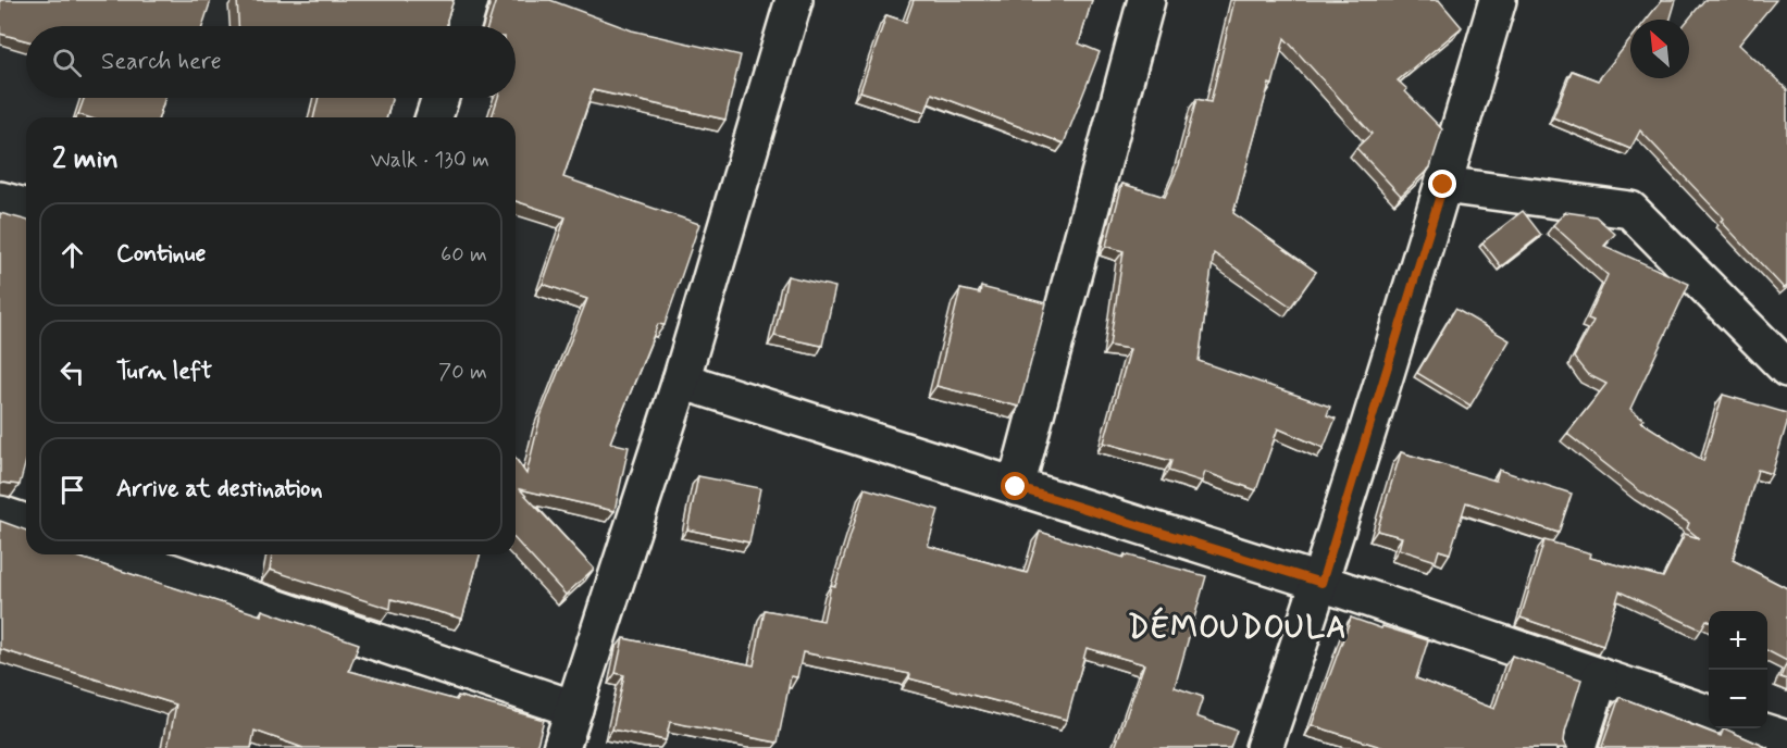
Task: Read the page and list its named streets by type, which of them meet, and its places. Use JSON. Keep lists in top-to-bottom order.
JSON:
{
  "districts": ["DÉMOUDOULA"],
  "north": "top left",
  "page": {
    "search": "Search here",
    "heading": ["2 min", "Walk · 130 m"],
    "list": [
      ["Continue", "60 m"],
      ["Turn left", "70 m"],
      "Arrive at destination"
    ],
    "map_buttons": ["+", "−"]
  }
}
